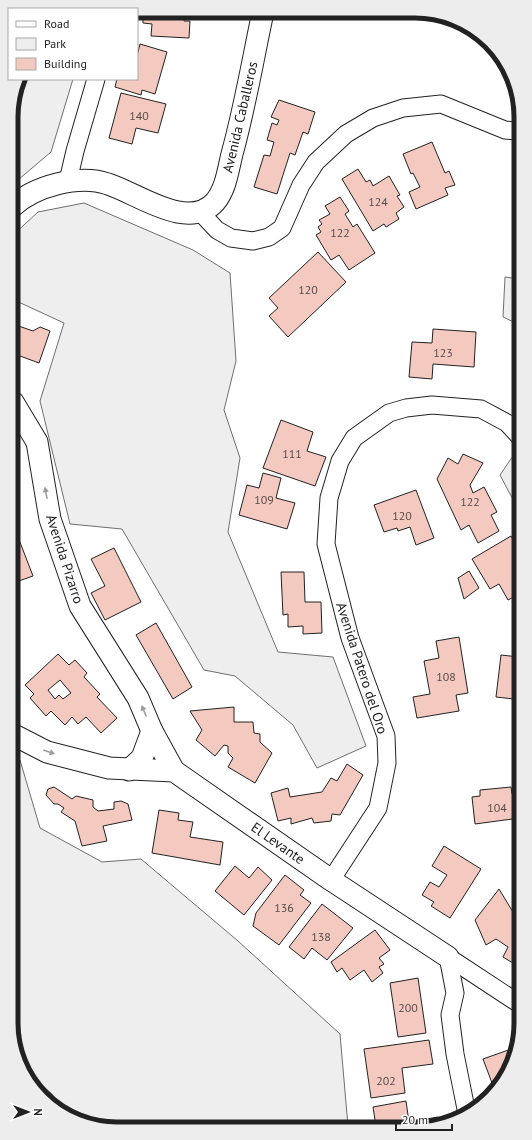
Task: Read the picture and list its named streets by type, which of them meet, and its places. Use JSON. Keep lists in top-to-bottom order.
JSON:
{
  "streets": {
    "street": [
      "Avenida Caballeros",
      "Avenida Pizarro",
      "Avenida Patero del Oro",
      "El Levante"
    ]
  },
  "crossings": [
    ["Avenida Pizarro", "El Levante"],
    ["Avenida Patero del Oro", "El Levante"]
  ],
  "one_way": ["Avenida Pizarro"],
  "house_numbers": [
    "140",
    "124",
    "122",
    "120",
    "123",
    "111",
    "109",
    "122",
    "120",
    "108",
    "104",
    "136",
    "138",
    "200",
    "202"
  ],
  "legend": ["Road", "Park", "Building"],
  "scale_bar": "20 m",
  "north": "right"
}
